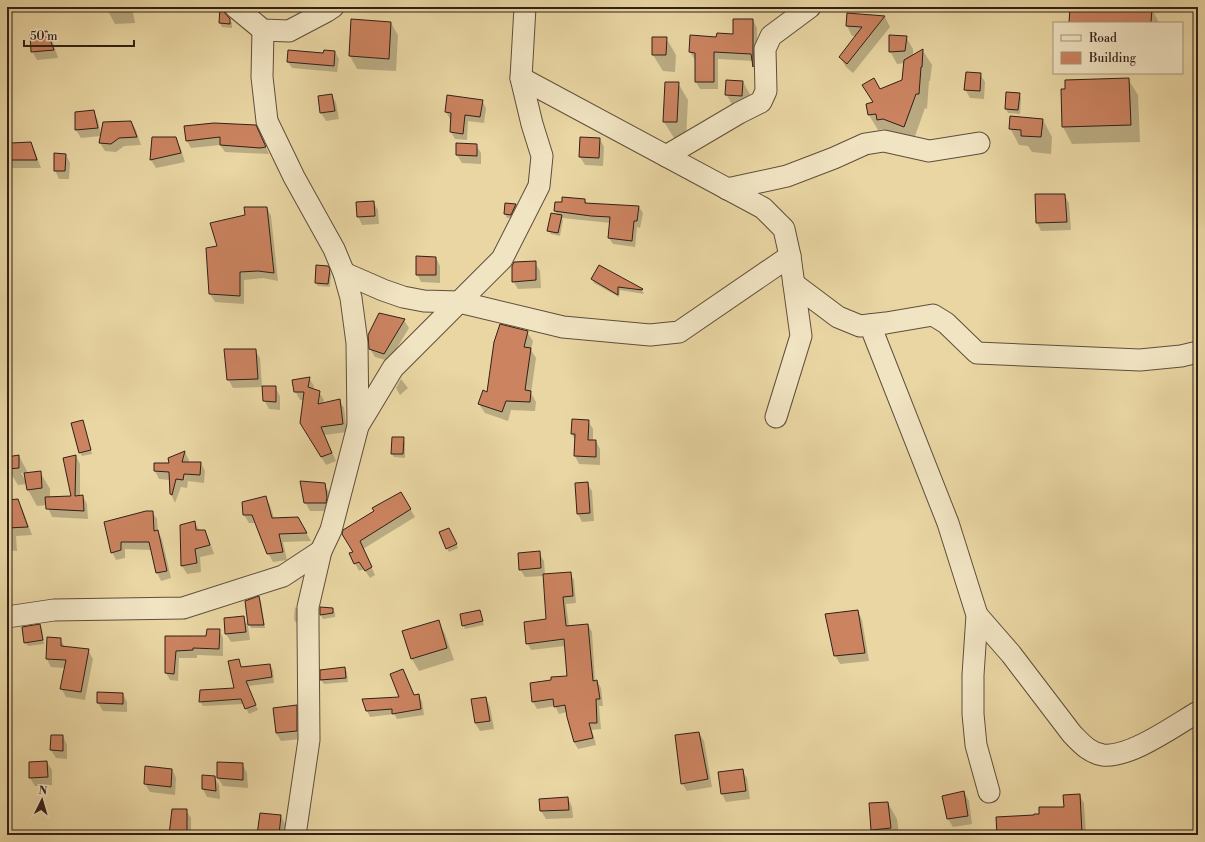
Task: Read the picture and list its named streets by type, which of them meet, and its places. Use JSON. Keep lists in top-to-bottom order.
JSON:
{
  "legend": ["Road", "Building"],
  "scale_bar": "50 m",
  "north": "top"
}
